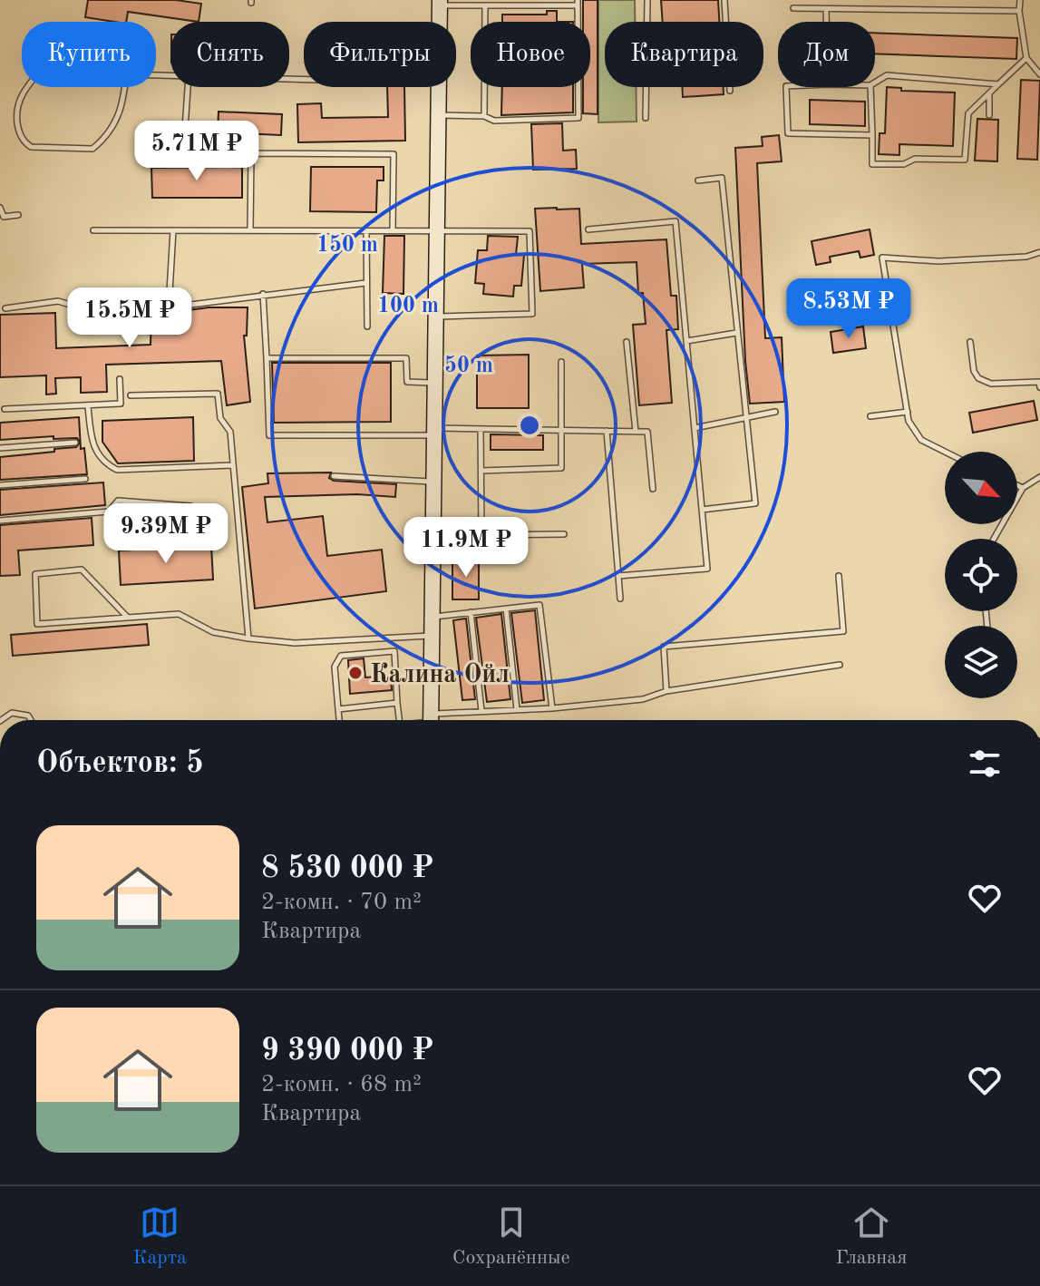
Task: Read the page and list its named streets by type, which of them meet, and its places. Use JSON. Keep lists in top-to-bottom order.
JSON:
{
  "places": ["Калина Ойл"],
  "north": "bottom right",
  "page": {
    "chip": [
      "Купить",
      "Снять",
      "Фильтры",
      "Новое",
      "Квартира",
      "Дом"
    ],
    "price": [
      "5.71M ₽",
      "8.53M ₽",
      "15.5M ₽",
      "9.39M ₽",
      "11.9M ₽"
    ],
    "heading": "Объектов: 5",
    "list": [
      {
        "name": "8 530 000 ₽",
        "note": "2-комн. · 70 m² · Квартира"
      },
      {
        "name": "9 390 000 ₽",
        "note": "2-комн. · 68 m² · Квартира"
      }
    ],
    "tabs": ["Карта", "Сохранённые", "Главная"]
  },
  "rings": ["150 m", "100 m", "50 m"]
}
